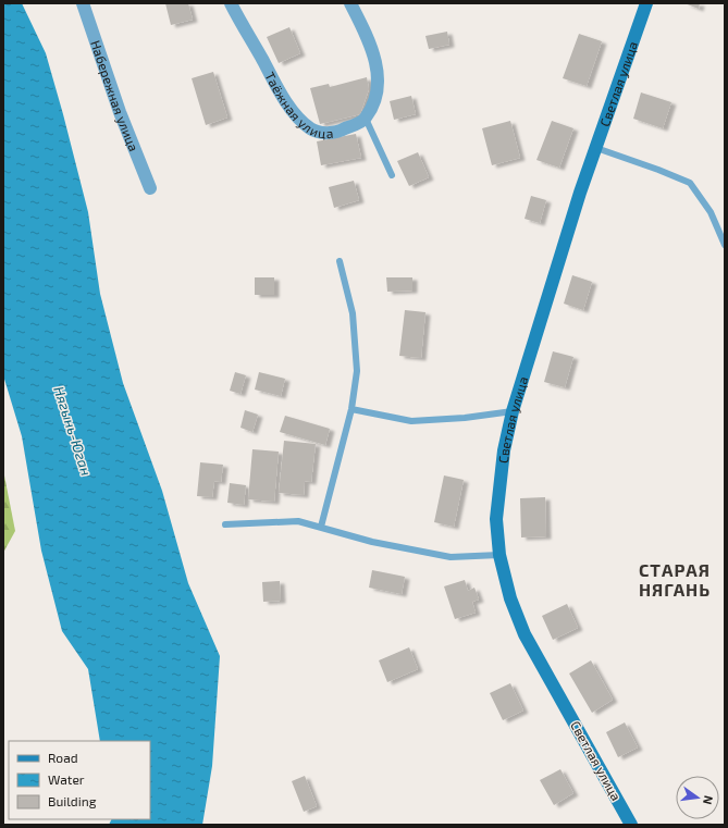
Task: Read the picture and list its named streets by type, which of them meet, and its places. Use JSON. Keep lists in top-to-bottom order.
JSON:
{
  "streets": {
    "street": ["Светлая улица", "Набережная улица", "Таёжная улица"]
  },
  "districts": ["СТАРАЯ НЯГАНЬ"],
  "water": ["Нягынь-Юган"],
  "legend": ["Road", "Water", "Building"],
  "north": "right"
}
